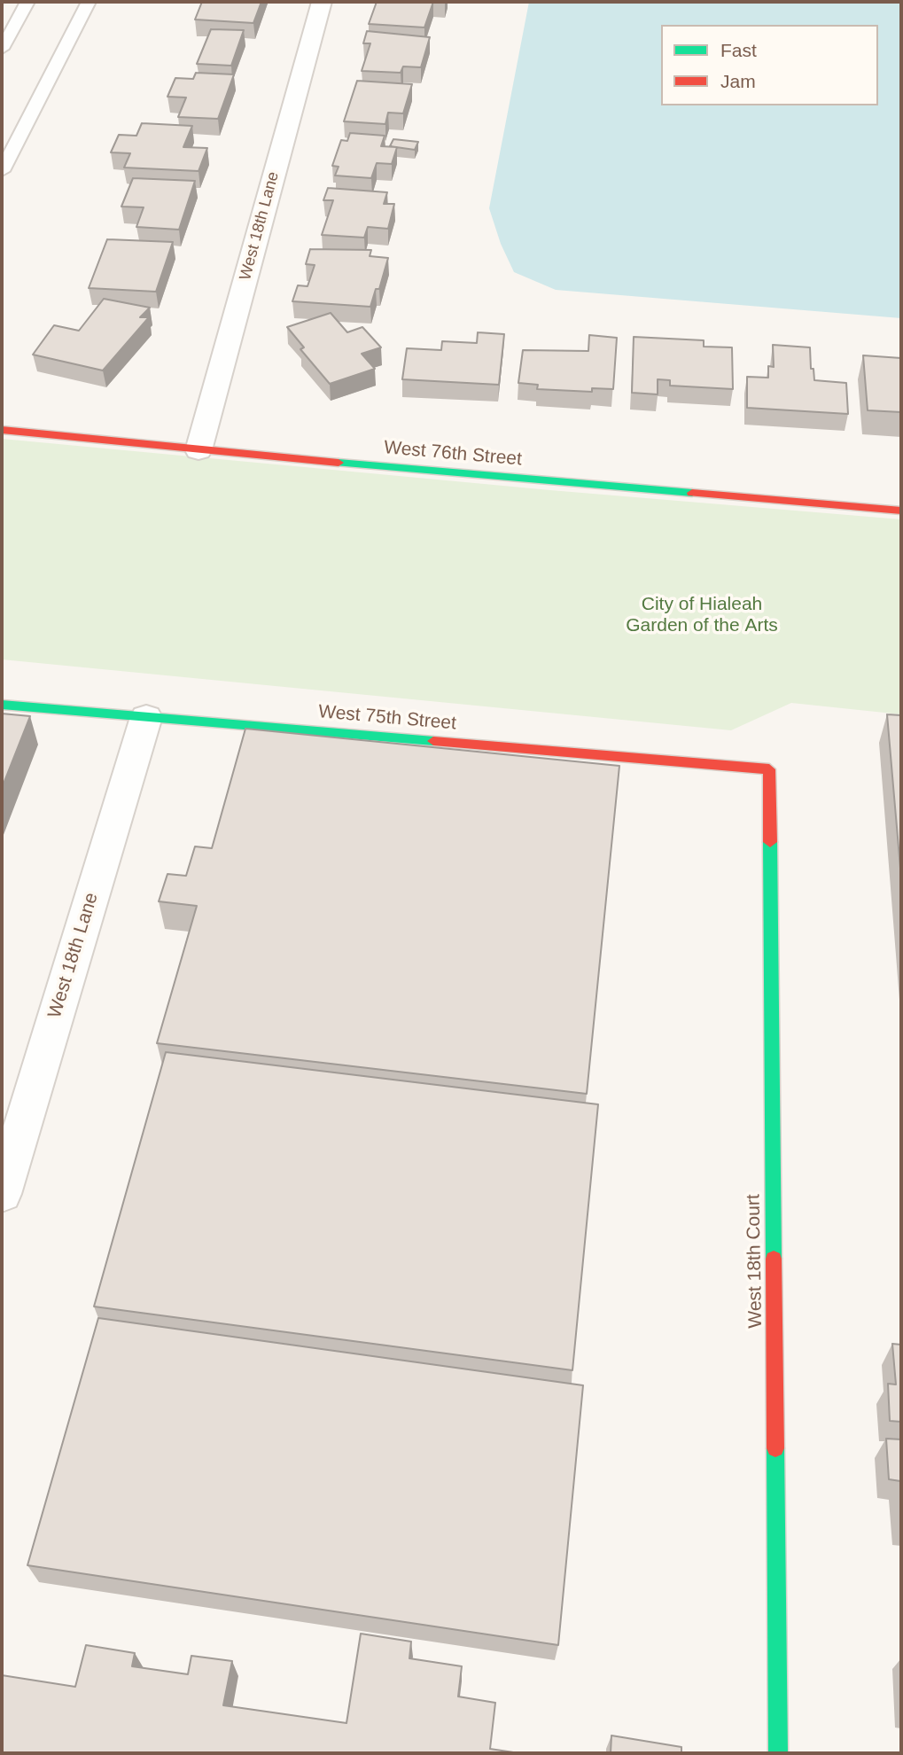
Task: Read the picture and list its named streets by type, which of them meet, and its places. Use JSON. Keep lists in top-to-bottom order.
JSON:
{
  "streets": {
    "street": [
      "West 18th Lane",
      "West 76th Street",
      "West 75th Street",
      "West 18th Court"
    ]
  },
  "crossings": [
    ["West 18th Lane", "West 76th Street"],
    ["West 18th Lane", "West 75th Street"],
    ["West 75th Street", "West 18th Court"]
  ],
  "parks": ["City of Hialeah Garden of the Arts"],
  "legend": ["Fast", "Jam"]
}
